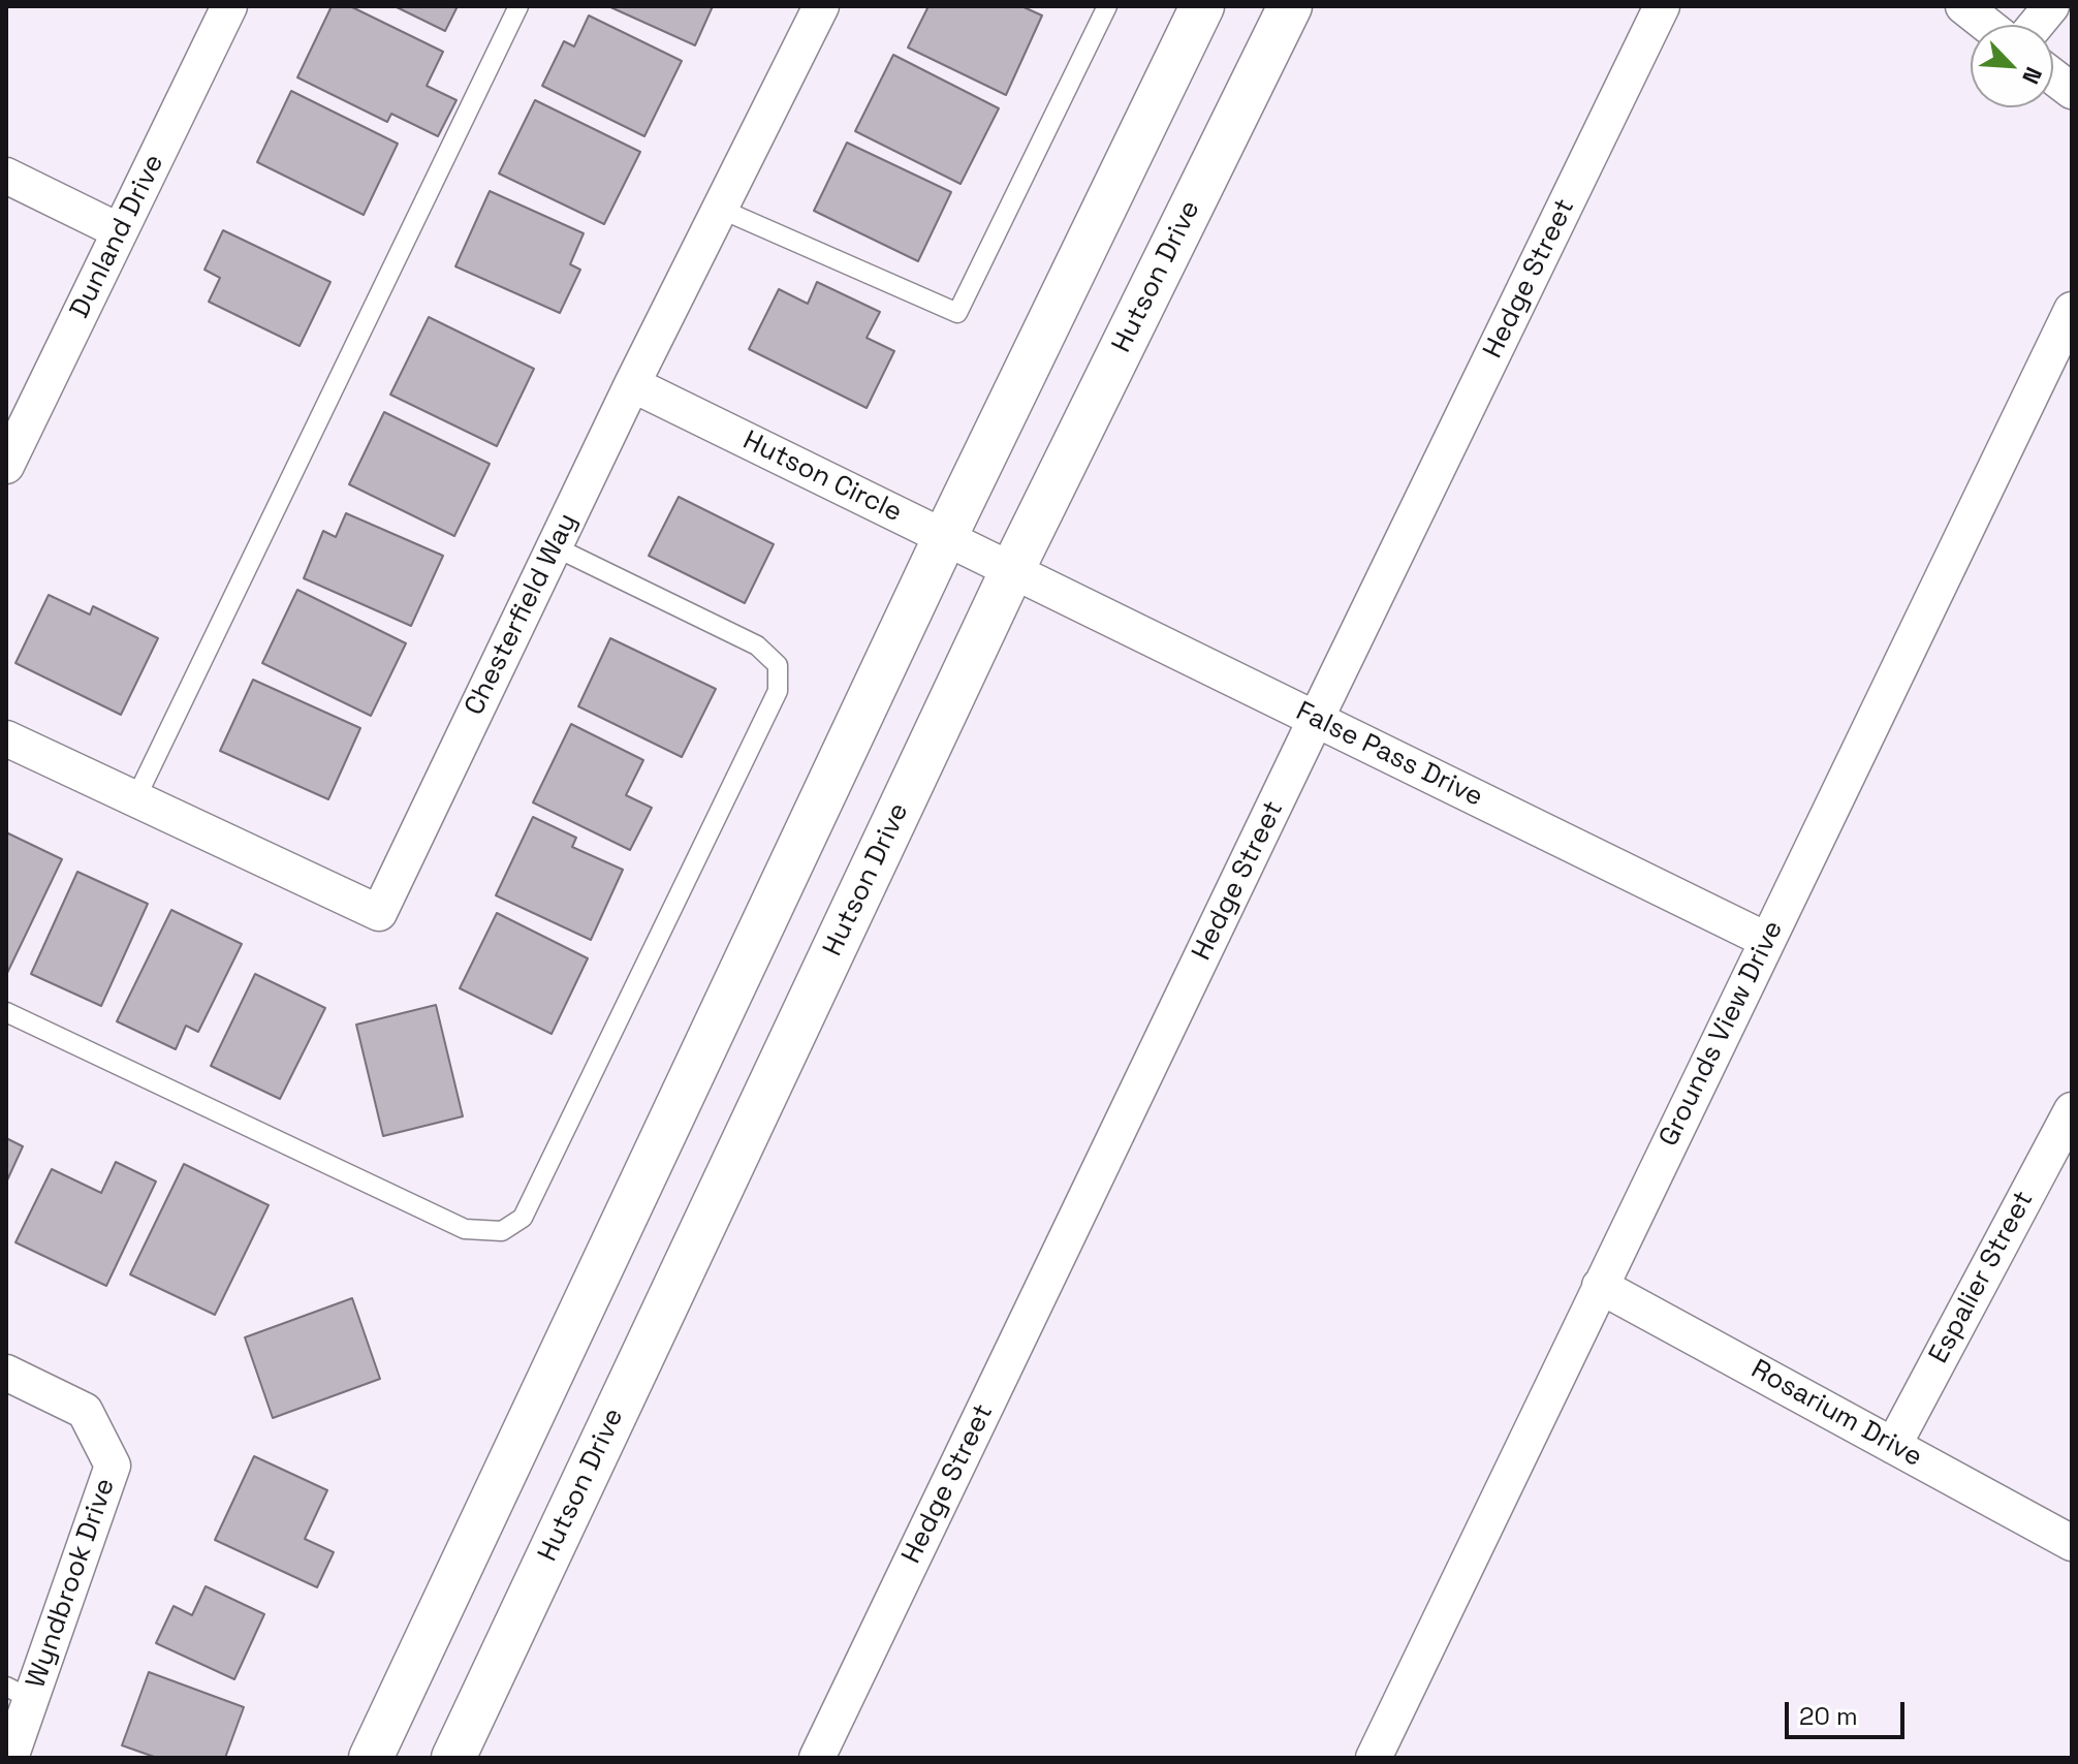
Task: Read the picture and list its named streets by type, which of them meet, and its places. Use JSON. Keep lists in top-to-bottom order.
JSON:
{
  "streets": {
    "street": [
      "Dunland Drive",
      "Hutson Drive",
      "Hedge Street",
      "Hutson Circle",
      "Chesterfield Way",
      "False Pass Drive",
      "Grounds View Drive",
      "Espalier Street",
      "Rosarium Drive",
      "Wyndbrook Drive"
    ]
  },
  "crossings": [
    ["Hutson Drive", "Hutson Circle"],
    ["Hutson Drive", "False Pass Drive"],
    ["Hedge Street", "False Pass Drive"],
    ["Hutson Circle", "Chesterfield Way"],
    ["Hutson Circle", "False Pass Drive"],
    ["False Pass Drive", "Grounds View Drive"],
    ["Grounds View Drive", "Rosarium Drive"],
    ["Espalier Street", "Rosarium Drive"]
  ],
  "scale_bar": "20 m",
  "north": "bottom right"
}
